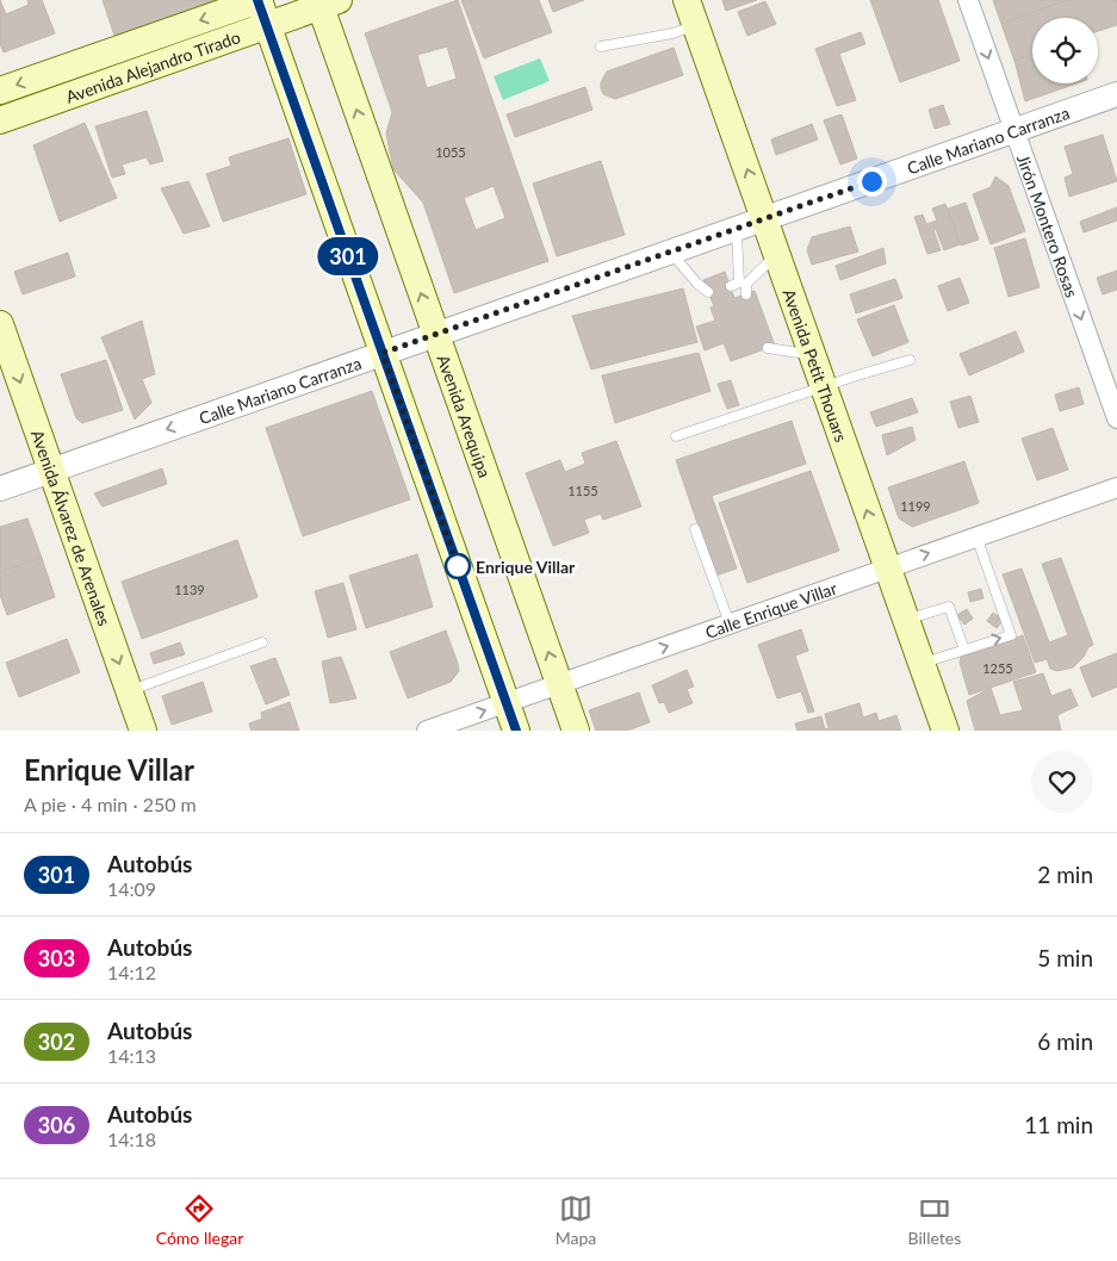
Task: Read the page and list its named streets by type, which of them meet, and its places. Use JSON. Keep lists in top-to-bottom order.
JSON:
{
  "streets": {
    "main road": [
      "Avenida Alejandro Tirado",
      "Avenida Petit Thouars",
      "Avenida Arequipa",
      "Avenida Álvarez de Arenales"
    ],
    "street": ["Calle Mariano Carranza", "Jirón Montero Rosas", "Calle Enrique Villar"]
  },
  "crossings": [
    ["Avenida Alejandro Tirado", "Avenida Arequipa"],
    ["Calle Mariano Carranza", "Jirón Montero Rosas"],
    ["Calle Mariano Carranza", "Avenida Petit Thouars"],
    ["Calle Mariano Carranza", "Avenida Arequipa"],
    ["Calle Mariano Carranza", "Avenida Álvarez de Arenales"],
    ["Avenida Petit Thouars", "Calle Enrique Villar"],
    ["Avenida Arequipa", "Calle Enrique Villar"]
  ],
  "one_way": [
    "Jirón Montero Rosas",
    "Avenida Petit Thouars",
    "Avenida Álvarez de Arenales",
    "Calle Enrique Villar"
  ],
  "places": ["Enrique Villar"],
  "lines": ["bus line 301"],
  "house_numbers": [
    "1055",
    "1155",
    "1199",
    "1139",
    "1255"
  ],
  "page": {
    "on_map": "301",
    "heading": ["Enrique Villar", "A pie · 4 min · 250 m"],
    "list": [
      {
        "mark": "301",
        "name": "Autobús",
        "note": "14:09",
        "value": "2 min"
      },
      {
        "mark": "303",
        "name": "Autobús",
        "note": "14:12",
        "value": "5 min"
      },
      {
        "mark": "302",
        "name": "Autobús",
        "note": "14:13",
        "value": "6 min"
      },
      {
        "mark": "306",
        "name": "Autobús",
        "note": "14:18",
        "value": "11 min"
      }
    ],
    "tabs": ["Cómo llegar", "Mapa", "Billetes"]
  }
}
